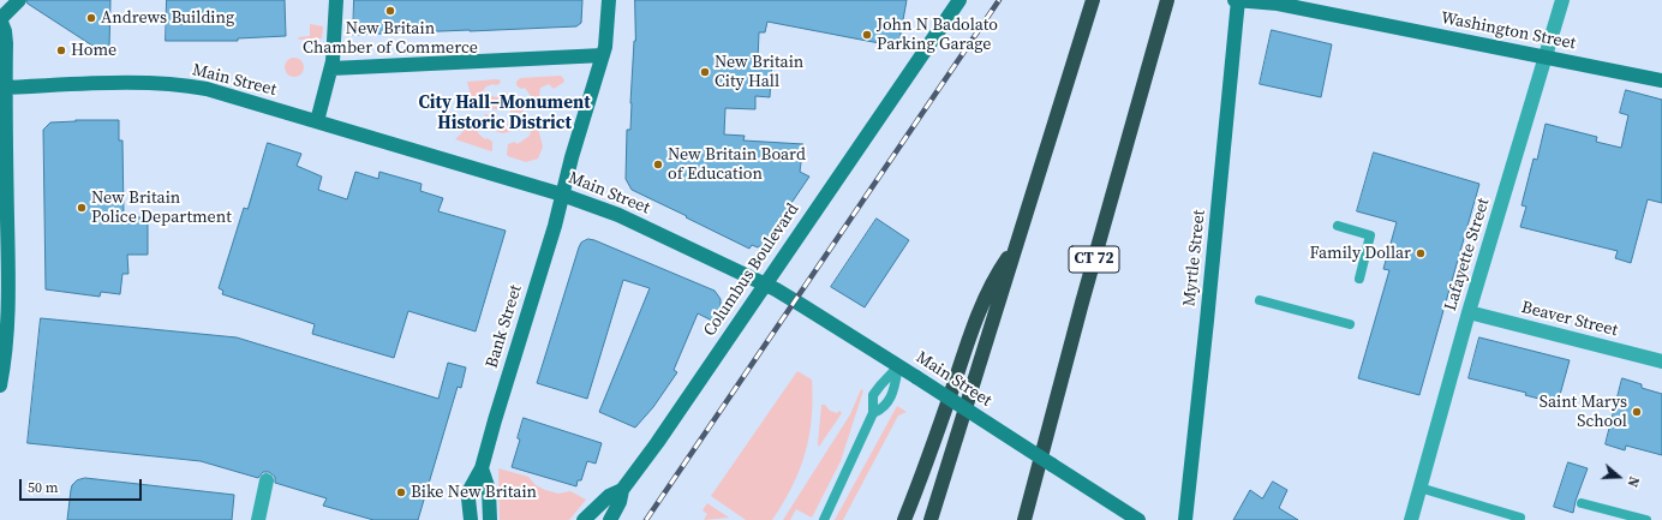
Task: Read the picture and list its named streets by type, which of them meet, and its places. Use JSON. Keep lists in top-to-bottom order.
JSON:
{
  "streets": {
    "highway": ["CT 72"],
    "street": [
      "Washington Street",
      "Main Street",
      "Lafayette Street",
      "Myrtle Street",
      "Columbus Boulevard",
      "Beaver Street",
      "Bank Street"
    ]
  },
  "crossings": [
    ["Washington Street", "Lafayette Street"],
    ["Washington Street", "Myrtle Street"],
    ["Main Street", "Columbus Boulevard"],
    ["Main Street", "Bank Street"],
    ["Lafayette Street", "Beaver Street"]
  ],
  "districts": ["City Hall–Monument Historic District"],
  "places": [
    "New Britain Chamber of Commerce",
    "Andrews Building",
    "John N Badolato Parking Garage",
    "Home",
    "New Britain City Hall",
    "New Britain Board of Education",
    "New Britain Police Department",
    "Family Dollar",
    "Saint Marys School",
    "Bike New Britain"
  ],
  "scale_bar": "50 m",
  "north": "right"
}
